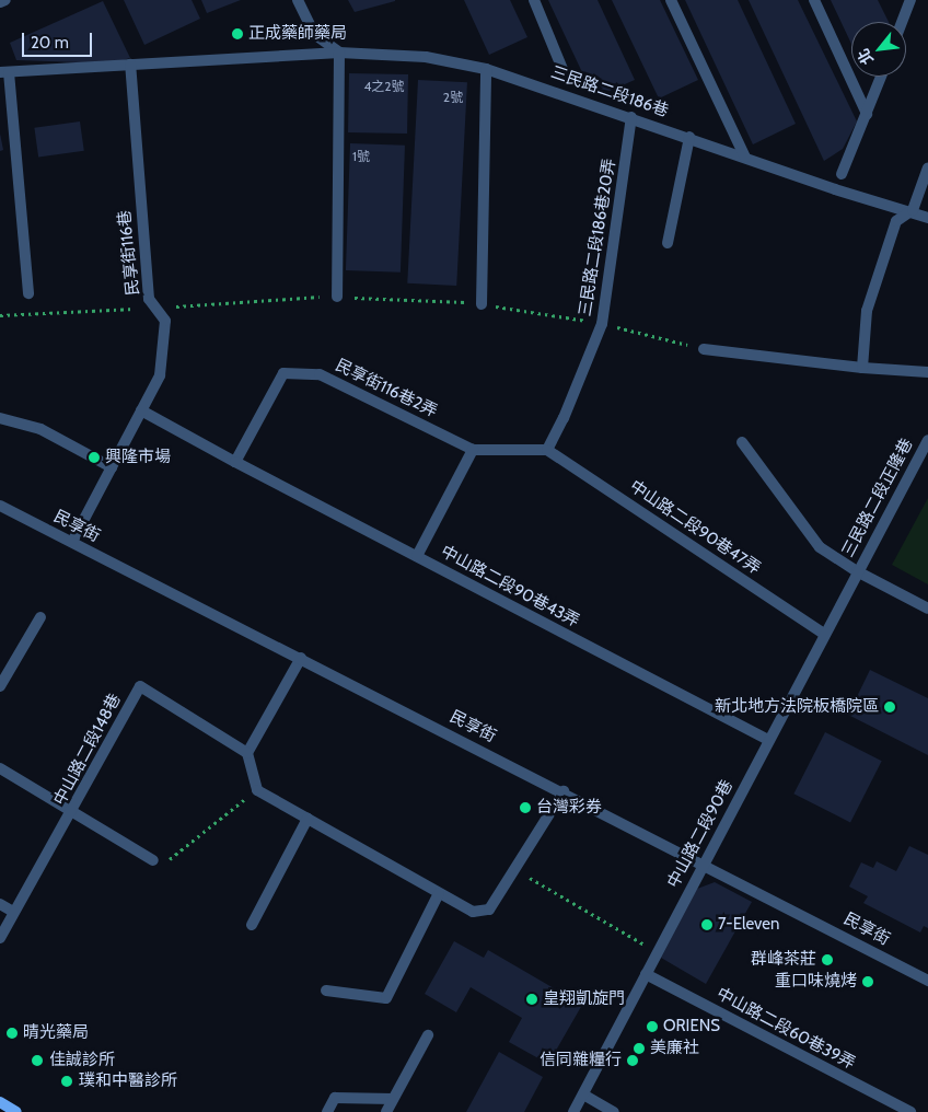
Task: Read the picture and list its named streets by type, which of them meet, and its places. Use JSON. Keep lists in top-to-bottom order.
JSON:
{
  "streets": {
    "street": [
      "三民路二段186巷",
      "三民路二段186巷20弄",
      "民享街116巷",
      "民享街116巷2弄",
      "三民路二段正隆巷",
      "民享街",
      "中山路二段90巷47弄",
      "中山路二段90巷43弄",
      "中山路二段148巷",
      "中山路二段90巷",
      "中山路二段60巷39弄"
    ]
  },
  "crossings": [
    ["三民路二段186巷", "三民路二段186巷20弄"],
    ["三民路二段186巷", "民享街116巷"],
    ["三民路二段186巷20弄", "民享街116巷2弄"],
    ["三民路二段186巷20弄", "中山路二段90巷47弄"],
    ["民享街116巷", "民享街"],
    ["民享街116巷2弄", "中山路二段90巷47弄"],
    ["民享街116巷2弄", "中山路二段90巷43弄"],
    ["三民路二段正隆巷", "中山路二段90巷"],
    ["民享街", "中山路二段90巷"],
    ["中山路二段90巷47弄", "中山路二段90巷"],
    ["中山路二段90巷43弄", "中山路二段90巷"],
    ["中山路二段90巷", "中山路二段60巷39弄"]
  ],
  "places": [
    "正成藥師藥局",
    "興隆市場",
    "新北地方法院板橋院區",
    "台灣彩券",
    "7-Eleven",
    "群峰茶莊",
    "重口味燒烤",
    "皇翔凱旋門",
    "ORIENS",
    "晴光藥局",
    "美廉社",
    "佳誠診所",
    "信同雜糧行",
    "璞和中醫診所"
  ],
  "house_numbers": ["4之2號", "2號", "1號"],
  "scale_bar": "20 m",
  "north": "bottom left"
}
